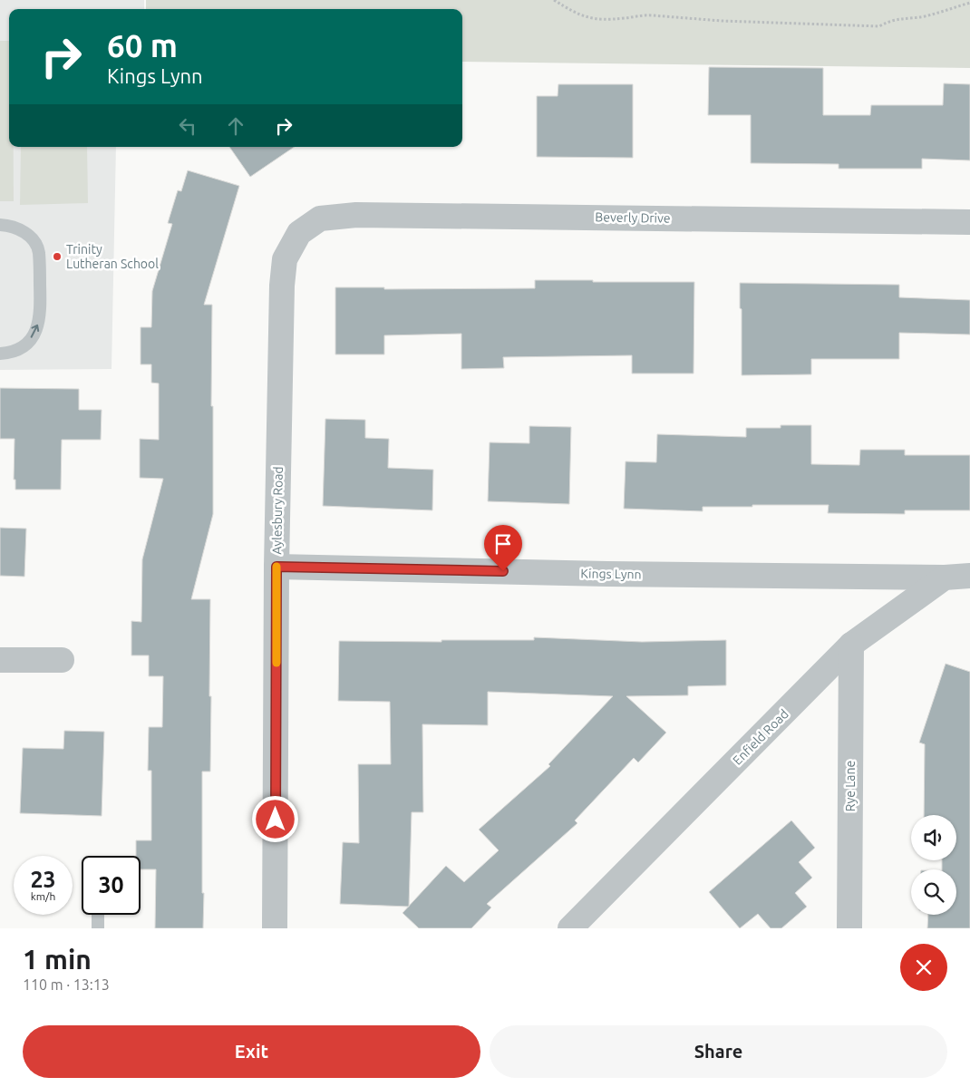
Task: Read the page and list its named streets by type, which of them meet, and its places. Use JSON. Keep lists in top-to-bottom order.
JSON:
{
  "streets": {
    "street": [
      "Beverly Drive",
      "Aylesbury Road",
      "Kings Lynn",
      "Enfield Road",
      "Rye Lane"
    ]
  },
  "crossings": [
    ["Beverly Drive", "Aylesbury Road"],
    ["Aylesbury Road", "Kings Lynn"],
    ["Kings Lynn", "Enfield Road"],
    ["Enfield Road", "Rye Lane"]
  ],
  "places": ["Trinity Lutheran School"],
  "page": {
    "turn": ["60 m", "Kings Lynn"],
    "speed": "23 km/h",
    "limit": "30",
    "heading": ["1 min", "110 m · 13:13"],
    "buttons": ["Exit", "Share"]
  }
}
